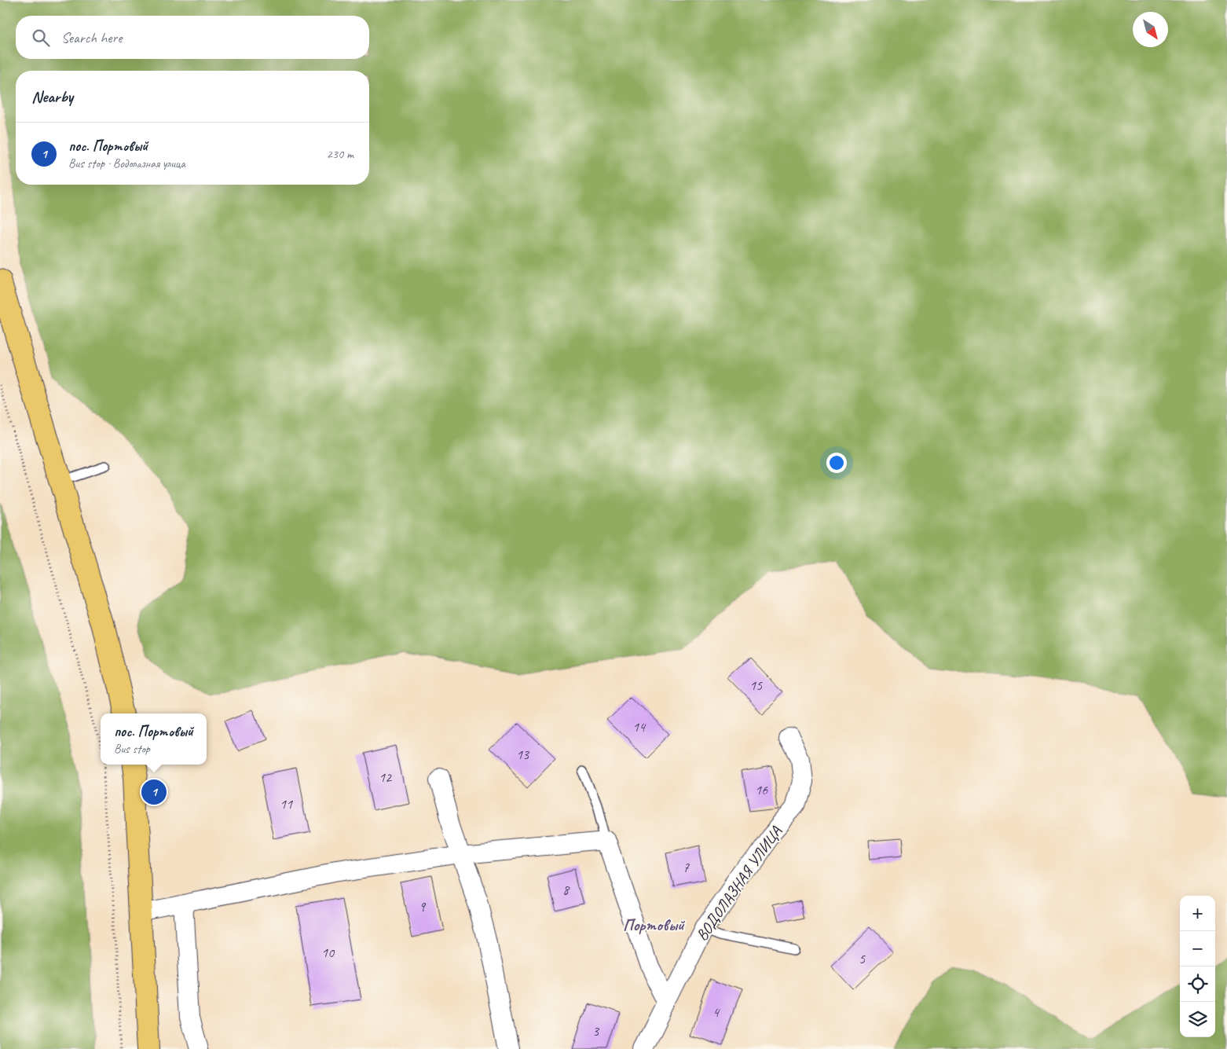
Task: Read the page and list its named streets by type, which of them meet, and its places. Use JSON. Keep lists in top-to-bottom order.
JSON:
{
  "streets": {
    "street": ["ВОДОЛАЗНАЯ УЛИЦА"]
  },
  "districts": ["Портовый"],
  "house_numbers": [
    "15",
    "14",
    "13",
    "12",
    "16",
    "11",
    "7",
    "8",
    "9",
    "10",
    "5",
    "4",
    "3"
  ],
  "north": "bottom right",
  "page": {
    "search": "Search here",
    "heading": "Nearby",
    "list": [
      {
        "mark": "1",
        "name": "пос. Портовый",
        "note": "Bus stop · Водолазная улица",
        "value": "230 m"
      }
    ],
    "popup": ["пос. Портовый", "Bus stop"],
    "pins": "1",
    "map_buttons": ["+", "−"]
  }
}
